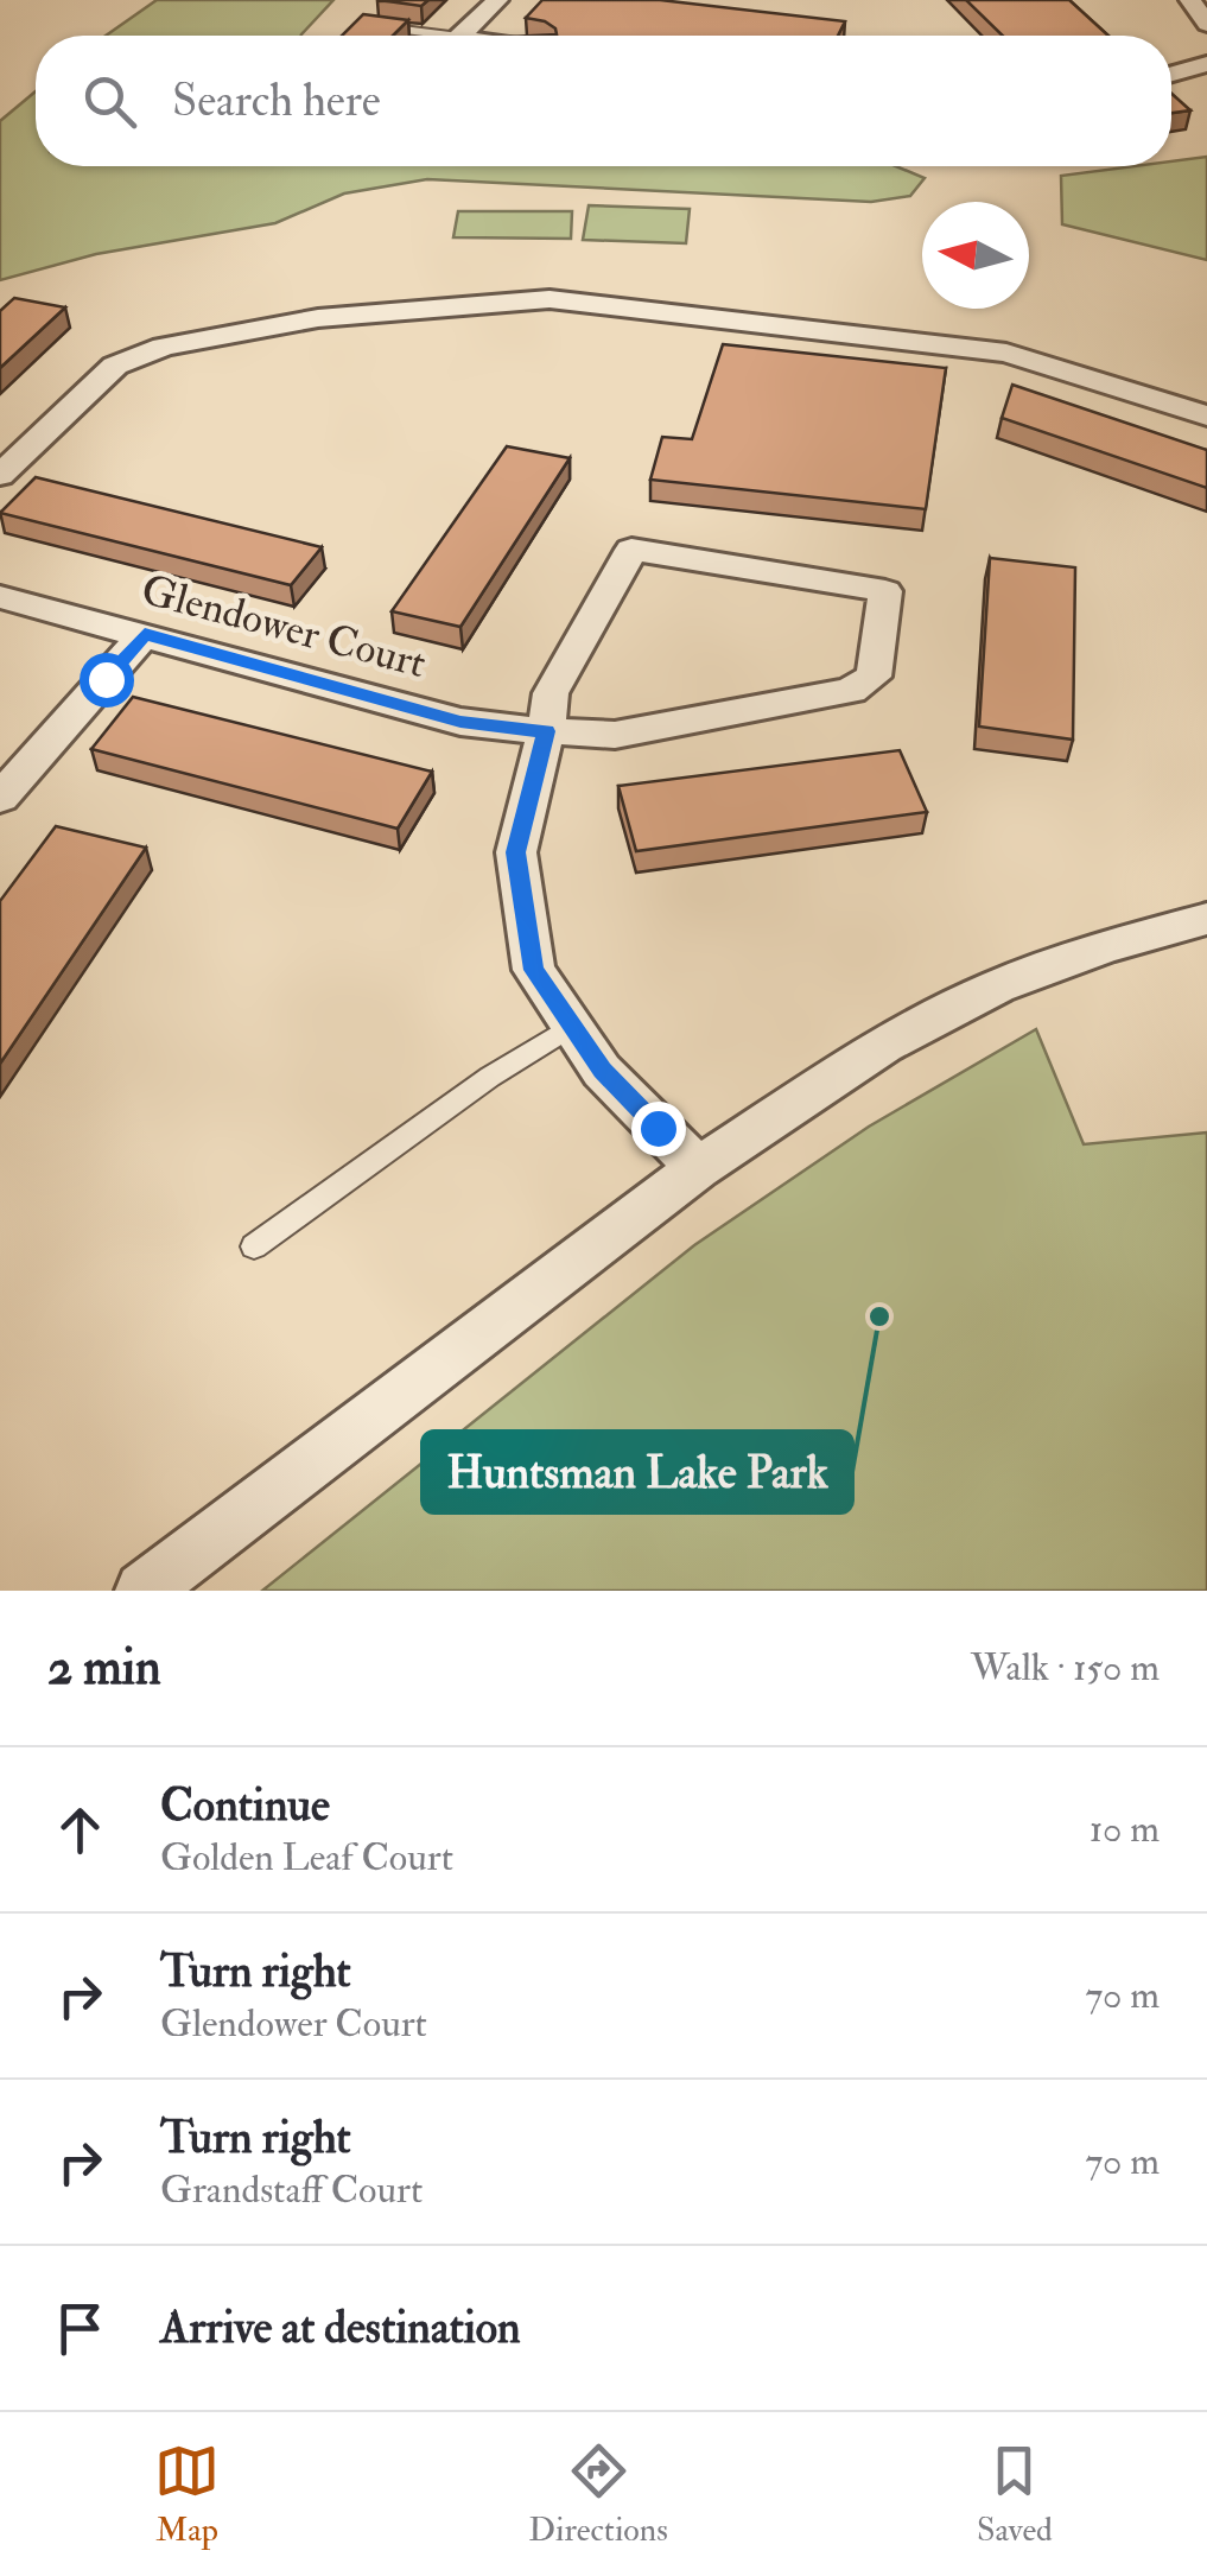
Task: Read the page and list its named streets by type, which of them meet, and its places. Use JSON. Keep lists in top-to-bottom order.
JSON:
{
  "streets": {
    "street": ["Glendower Court"]
  },
  "places": ["Huntsman Lake Park"],
  "north": "left",
  "page": {
    "search": "Search here",
    "heading": ["2 min", "Walk · 150 m"],
    "list": [
      ["Continue", "Golden Leaf Court", "10 m"],
      ["Turn right", "Glendower Court", "70 m"],
      ["Turn right", "Grandstaff Court", "70 m"],
      "Arrive at destination"
    ],
    "nav": ["Map", "Directions", "Saved"]
  }
}
